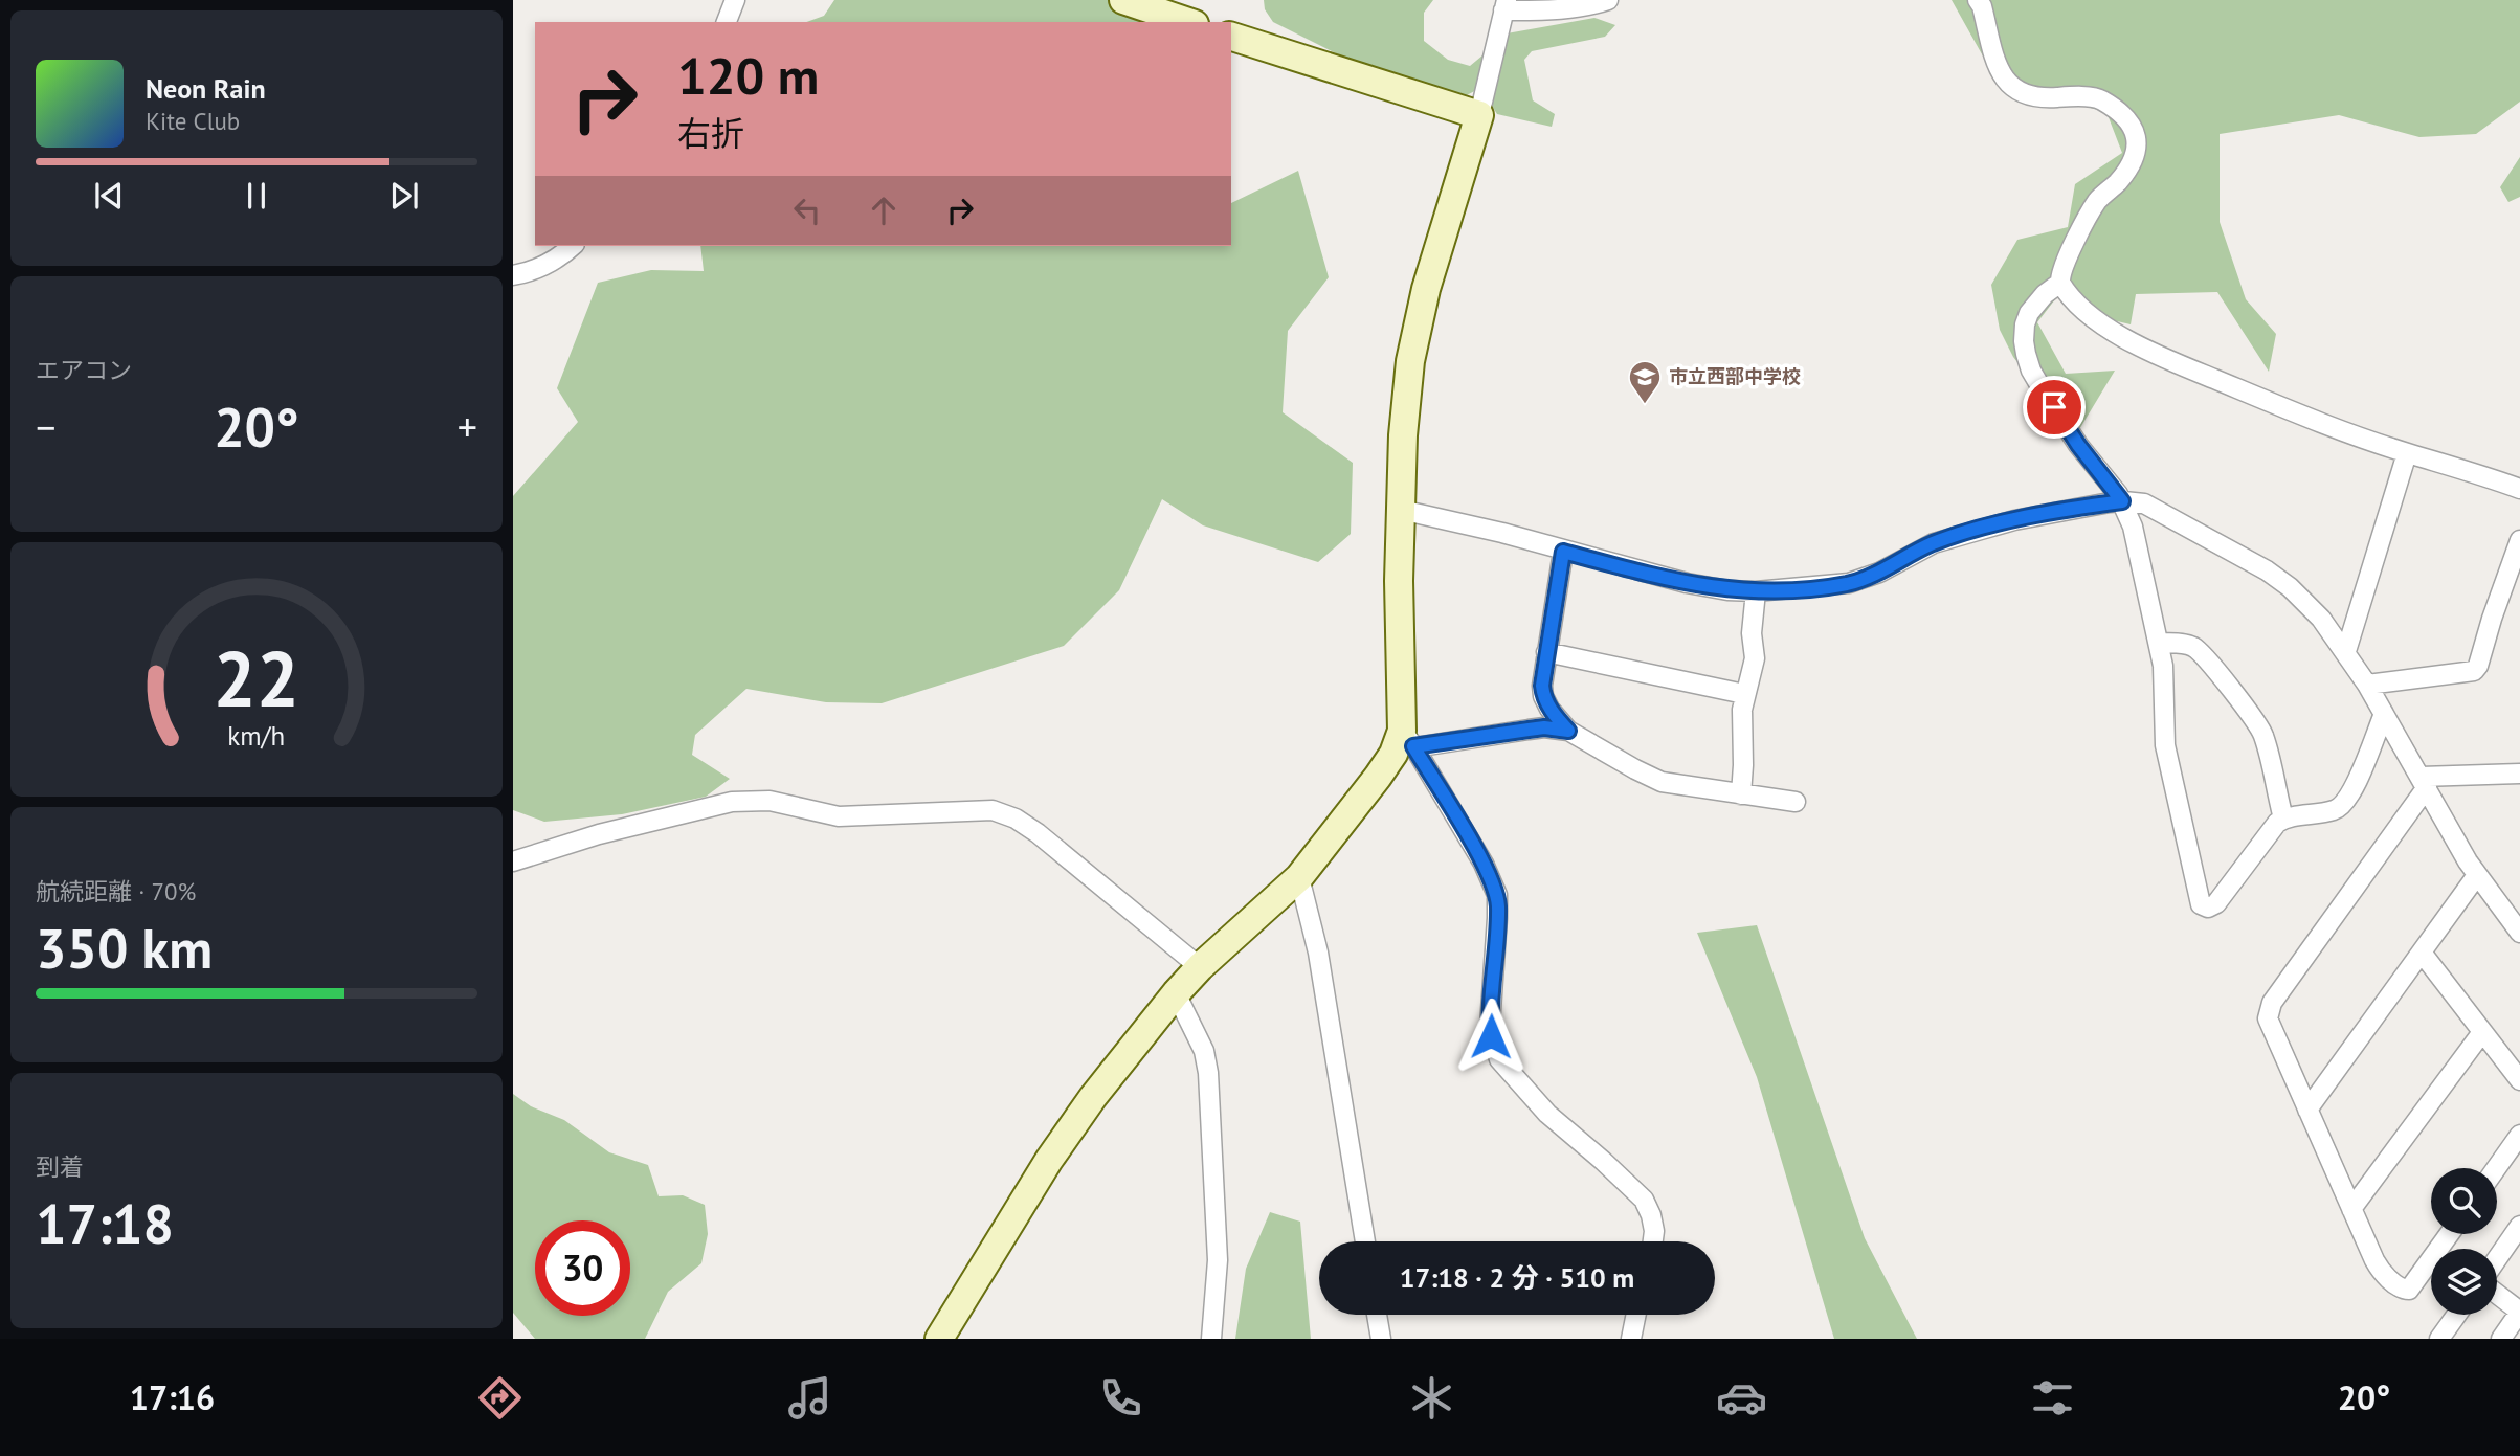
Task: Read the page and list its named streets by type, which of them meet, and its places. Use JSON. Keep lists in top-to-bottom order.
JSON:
{
  "places": {
    "school or university": ["市立西部中学校"]
  },
  "page": {
    "turn": ["120 m", "右折"],
    "song": ["Neon Rain", "Kite Club"],
    "tile": [
      "エアコン",
      ["航続距離 · 70%", "350 km"],
      ["到着", "17:18"]
    ],
    "heat": ["−", "20°", "+"],
    "limit": "30",
    "trip": "17:18 · 2 分 · 510 m",
    "tabs": ["17:16", "20°"],
    "gauge": ["22", "km/h"]
  }
}
